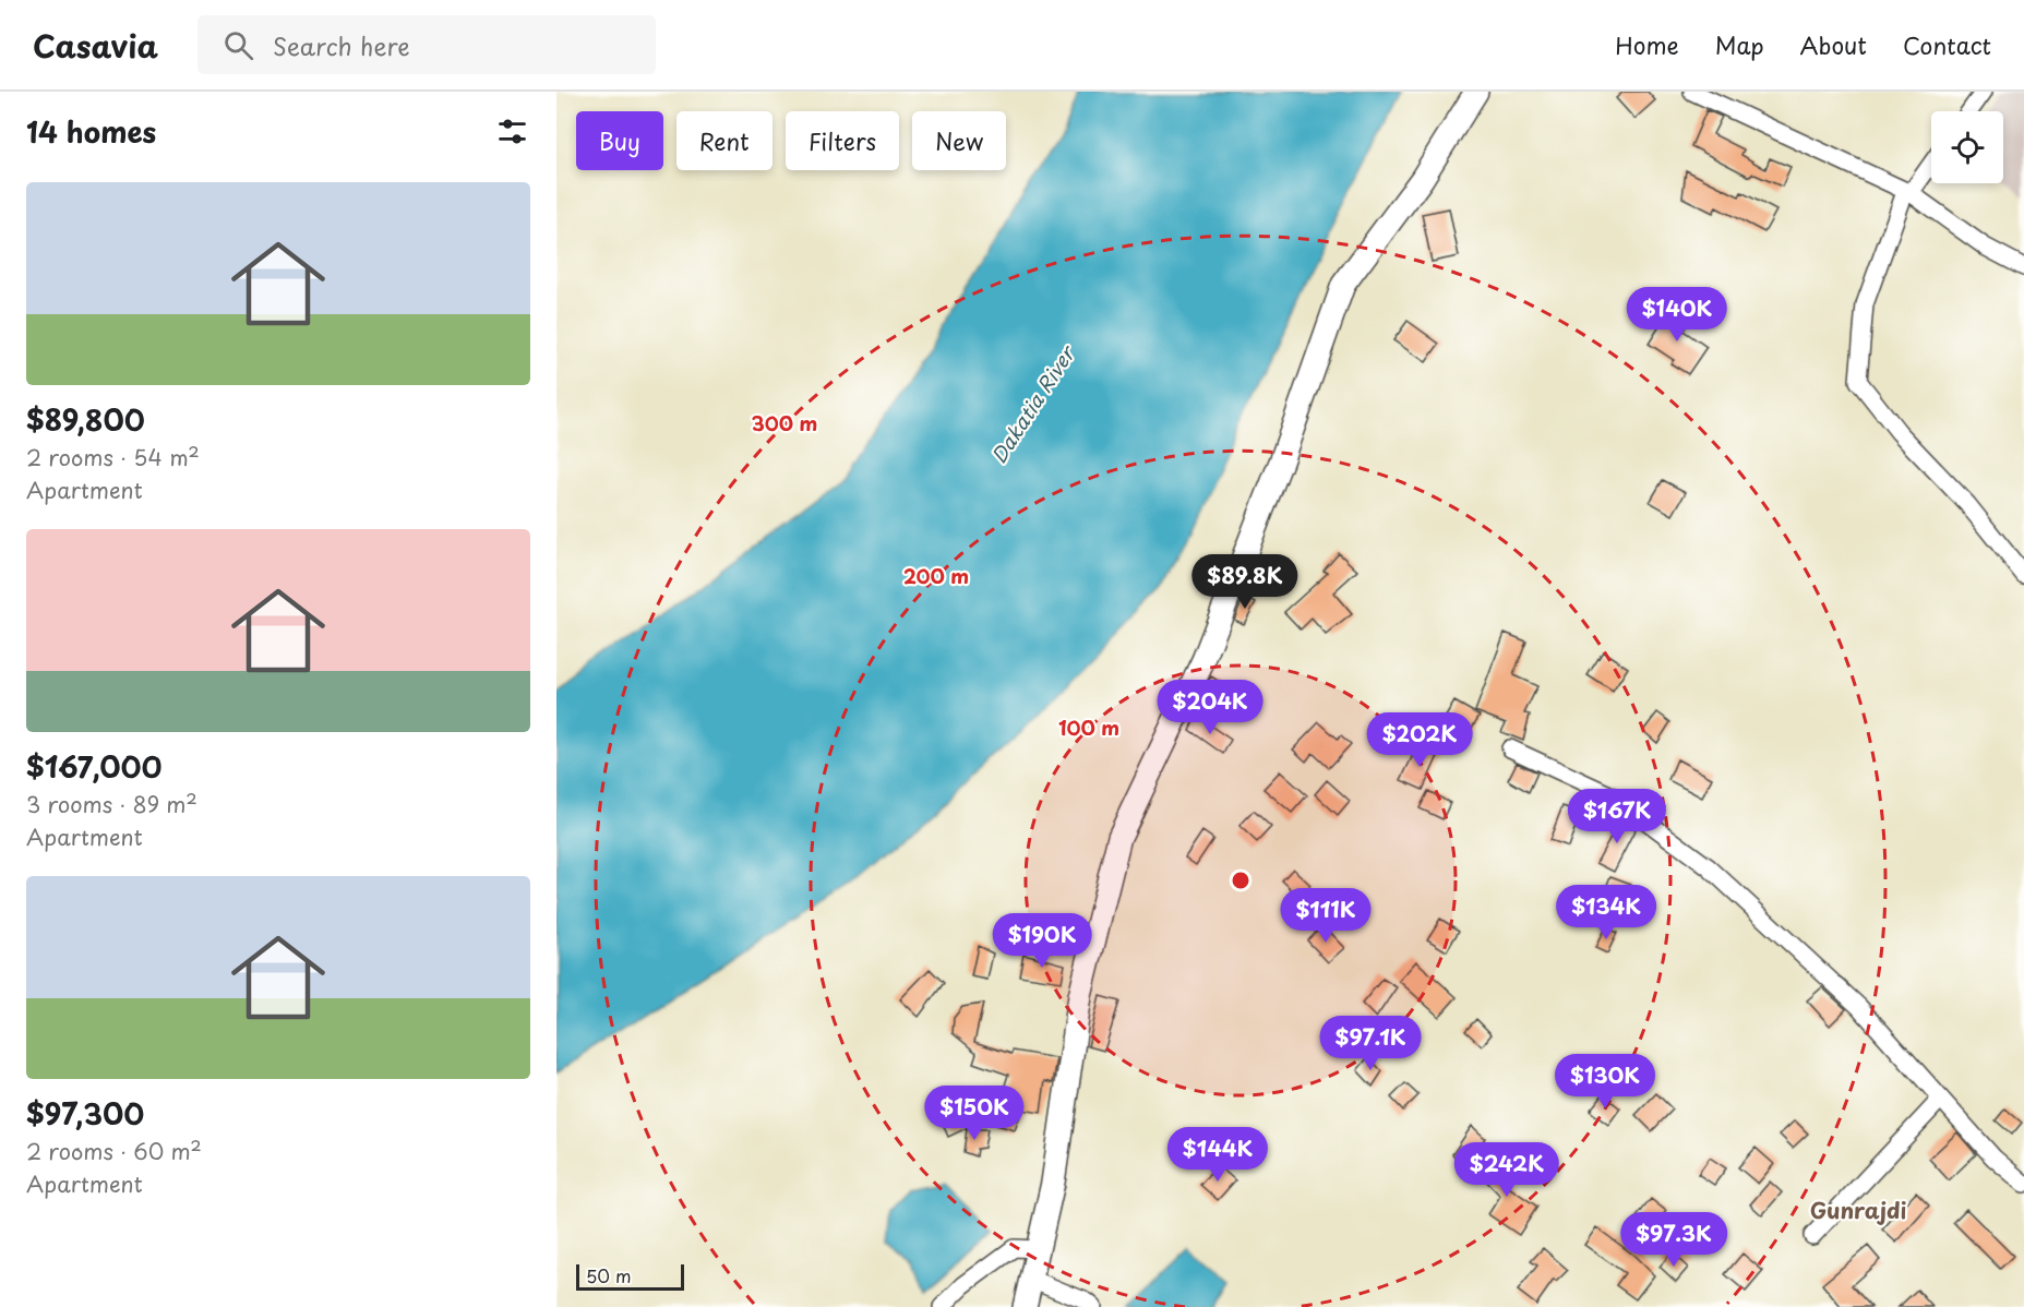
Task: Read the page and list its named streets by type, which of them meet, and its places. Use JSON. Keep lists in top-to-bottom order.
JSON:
{
  "districts": ["Gunrajdi"],
  "water": ["Dakatia River"],
  "scale_bar": "50 m",
  "page": {
    "header": "Casavia",
    "search": "Search here",
    "nav": [
      "Home",
      "Map",
      "About",
      "Contact"
    ],
    "heading": "14 homes",
    "chip": [
      "Buy",
      "Rent",
      "Filters",
      "New"
    ],
    "list": [
      {
        "name": "$89,800",
        "note": "2 rooms · 54 m² · Apartment"
      },
      {
        "name": "$167,000",
        "note": "3 rooms · 89 m² · Apartment"
      },
      {
        "name": "$97,300",
        "note": "2 rooms · 60 m² · Apartment"
      }
    ],
    "price": [
      "$140K",
      "$89.8K",
      "$204K",
      "$202K",
      "$167K",
      "$134K",
      "$111K",
      "$190K",
      "$97.1K",
      "$130K",
      "$150K",
      "$144K",
      "$242K",
      "$97.3K"
    ],
    "scale": "50 m"
  },
  "rings": ["300 m", "200 m", "100 m"]
}
